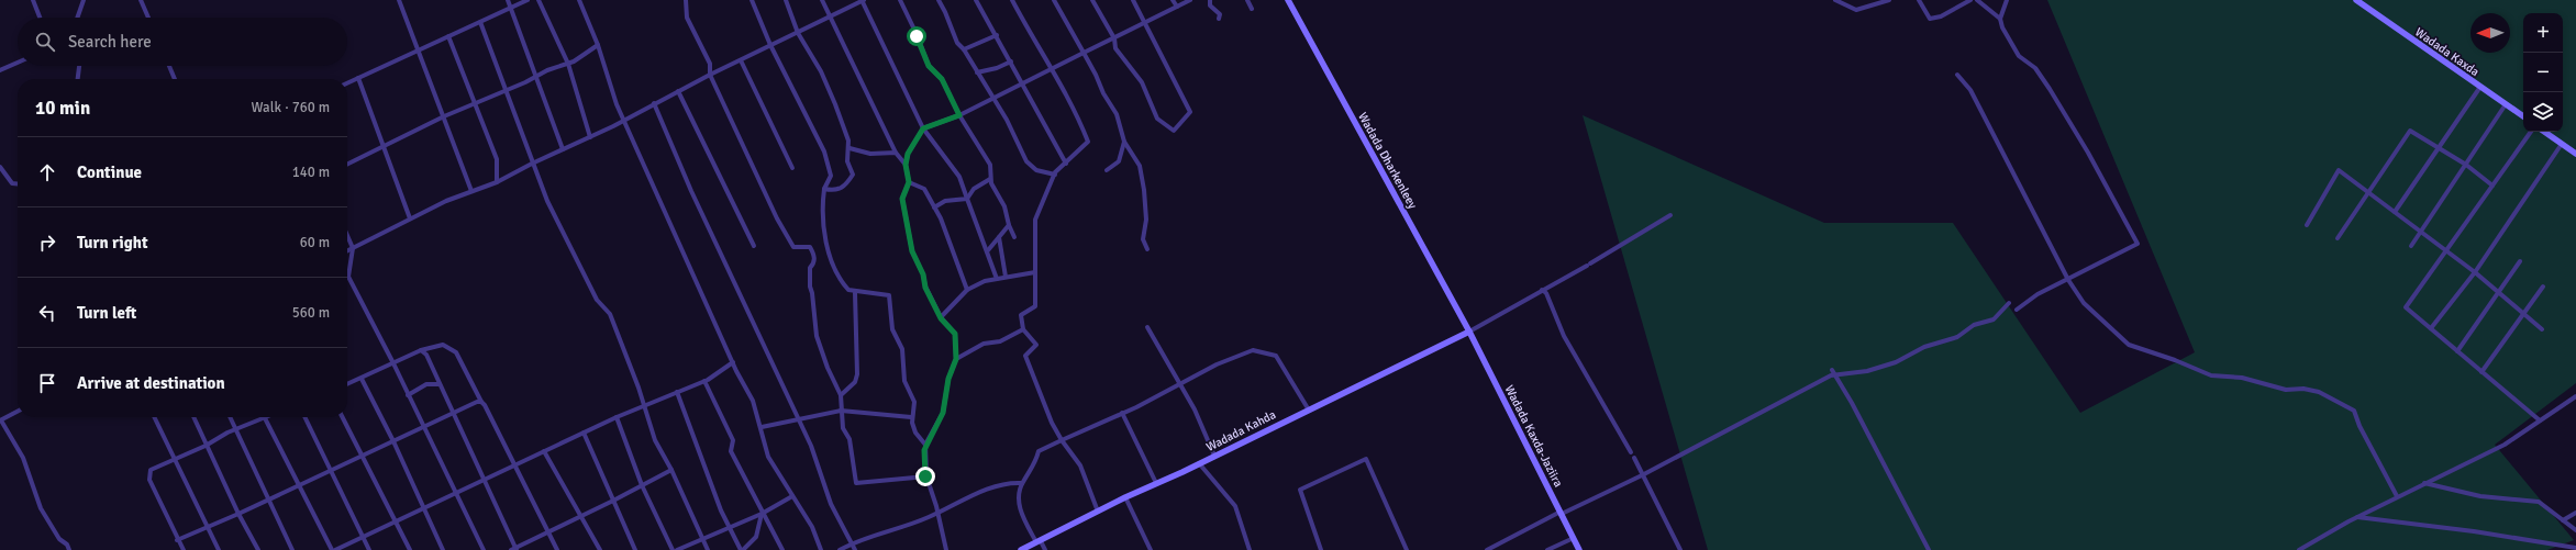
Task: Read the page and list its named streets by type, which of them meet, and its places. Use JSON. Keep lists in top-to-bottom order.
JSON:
{
  "streets": {
    "main road": [
      "Wadada Kaxda",
      "Wadada Dharkenleey",
      "Wadada Kahda",
      "Wadada Kaxda-Jaziira"
    ]
  },
  "crossings": [
    ["Wadada Dharkenleey", "Wadada Kahda"],
    ["Wadada Dharkenleey", "Wadada Kaxda-Jaziira"],
    ["Wadada Kahda", "Wadada Kaxda-Jaziira"]
  ],
  "north": "left",
  "page": {
    "map_buttons": ["+", "−"],
    "search": "Search here",
    "heading": ["10 min", "Walk · 760 m"],
    "list": [
      ["Continue", "140 m"],
      ["Turn right", "60 m"],
      ["Turn left", "560 m"],
      "Arrive at destination"
    ]
  }
}
